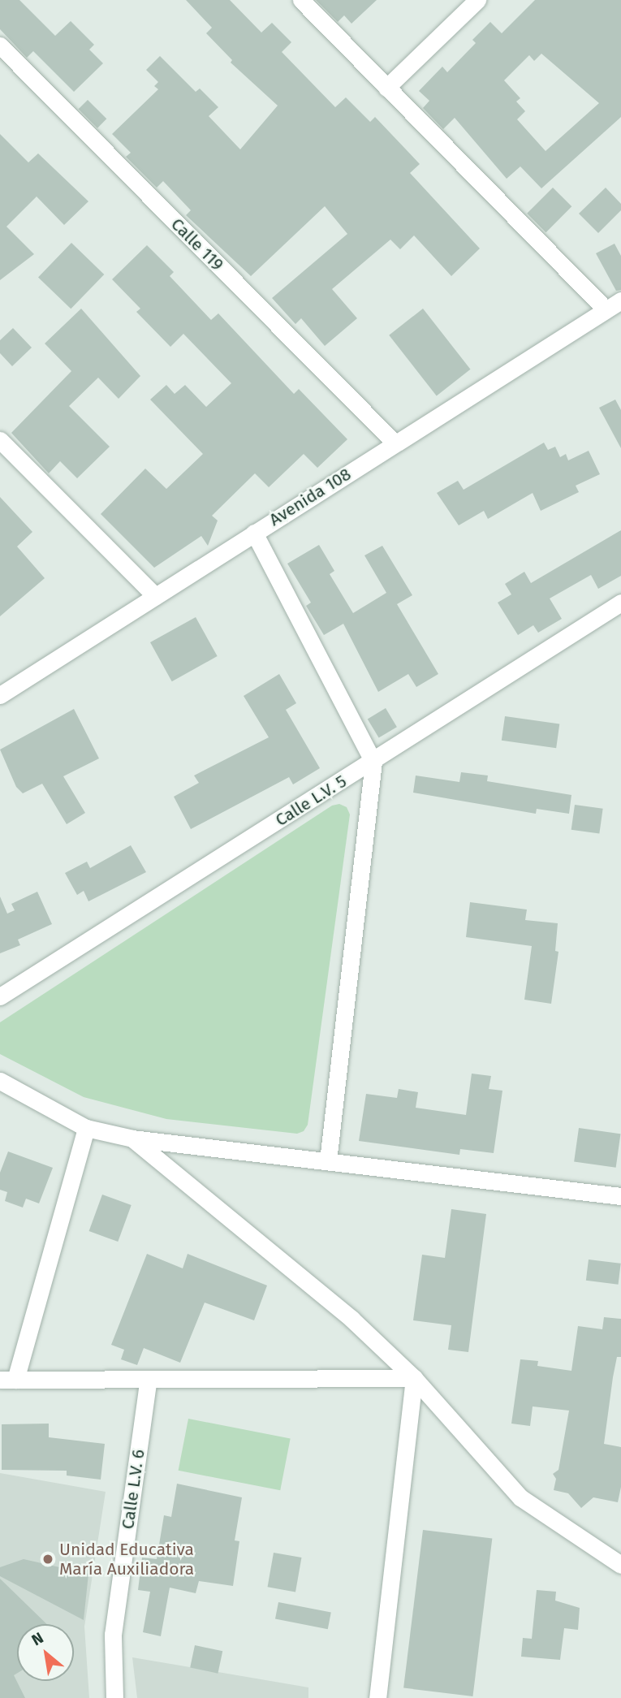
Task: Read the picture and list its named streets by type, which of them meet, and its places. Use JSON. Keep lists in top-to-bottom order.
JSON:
{
  "streets": {
    "street": [
      "Calle 119",
      "Avenida 108",
      "Calle L.V. 5",
      "Calle L.V. 6"
    ]
  },
  "crossings": [
    ["Calle 119", "Avenida 108"]
  ],
  "places": ["Unidad Educativa María Auxiliadora"],
  "north": "top left"
}
